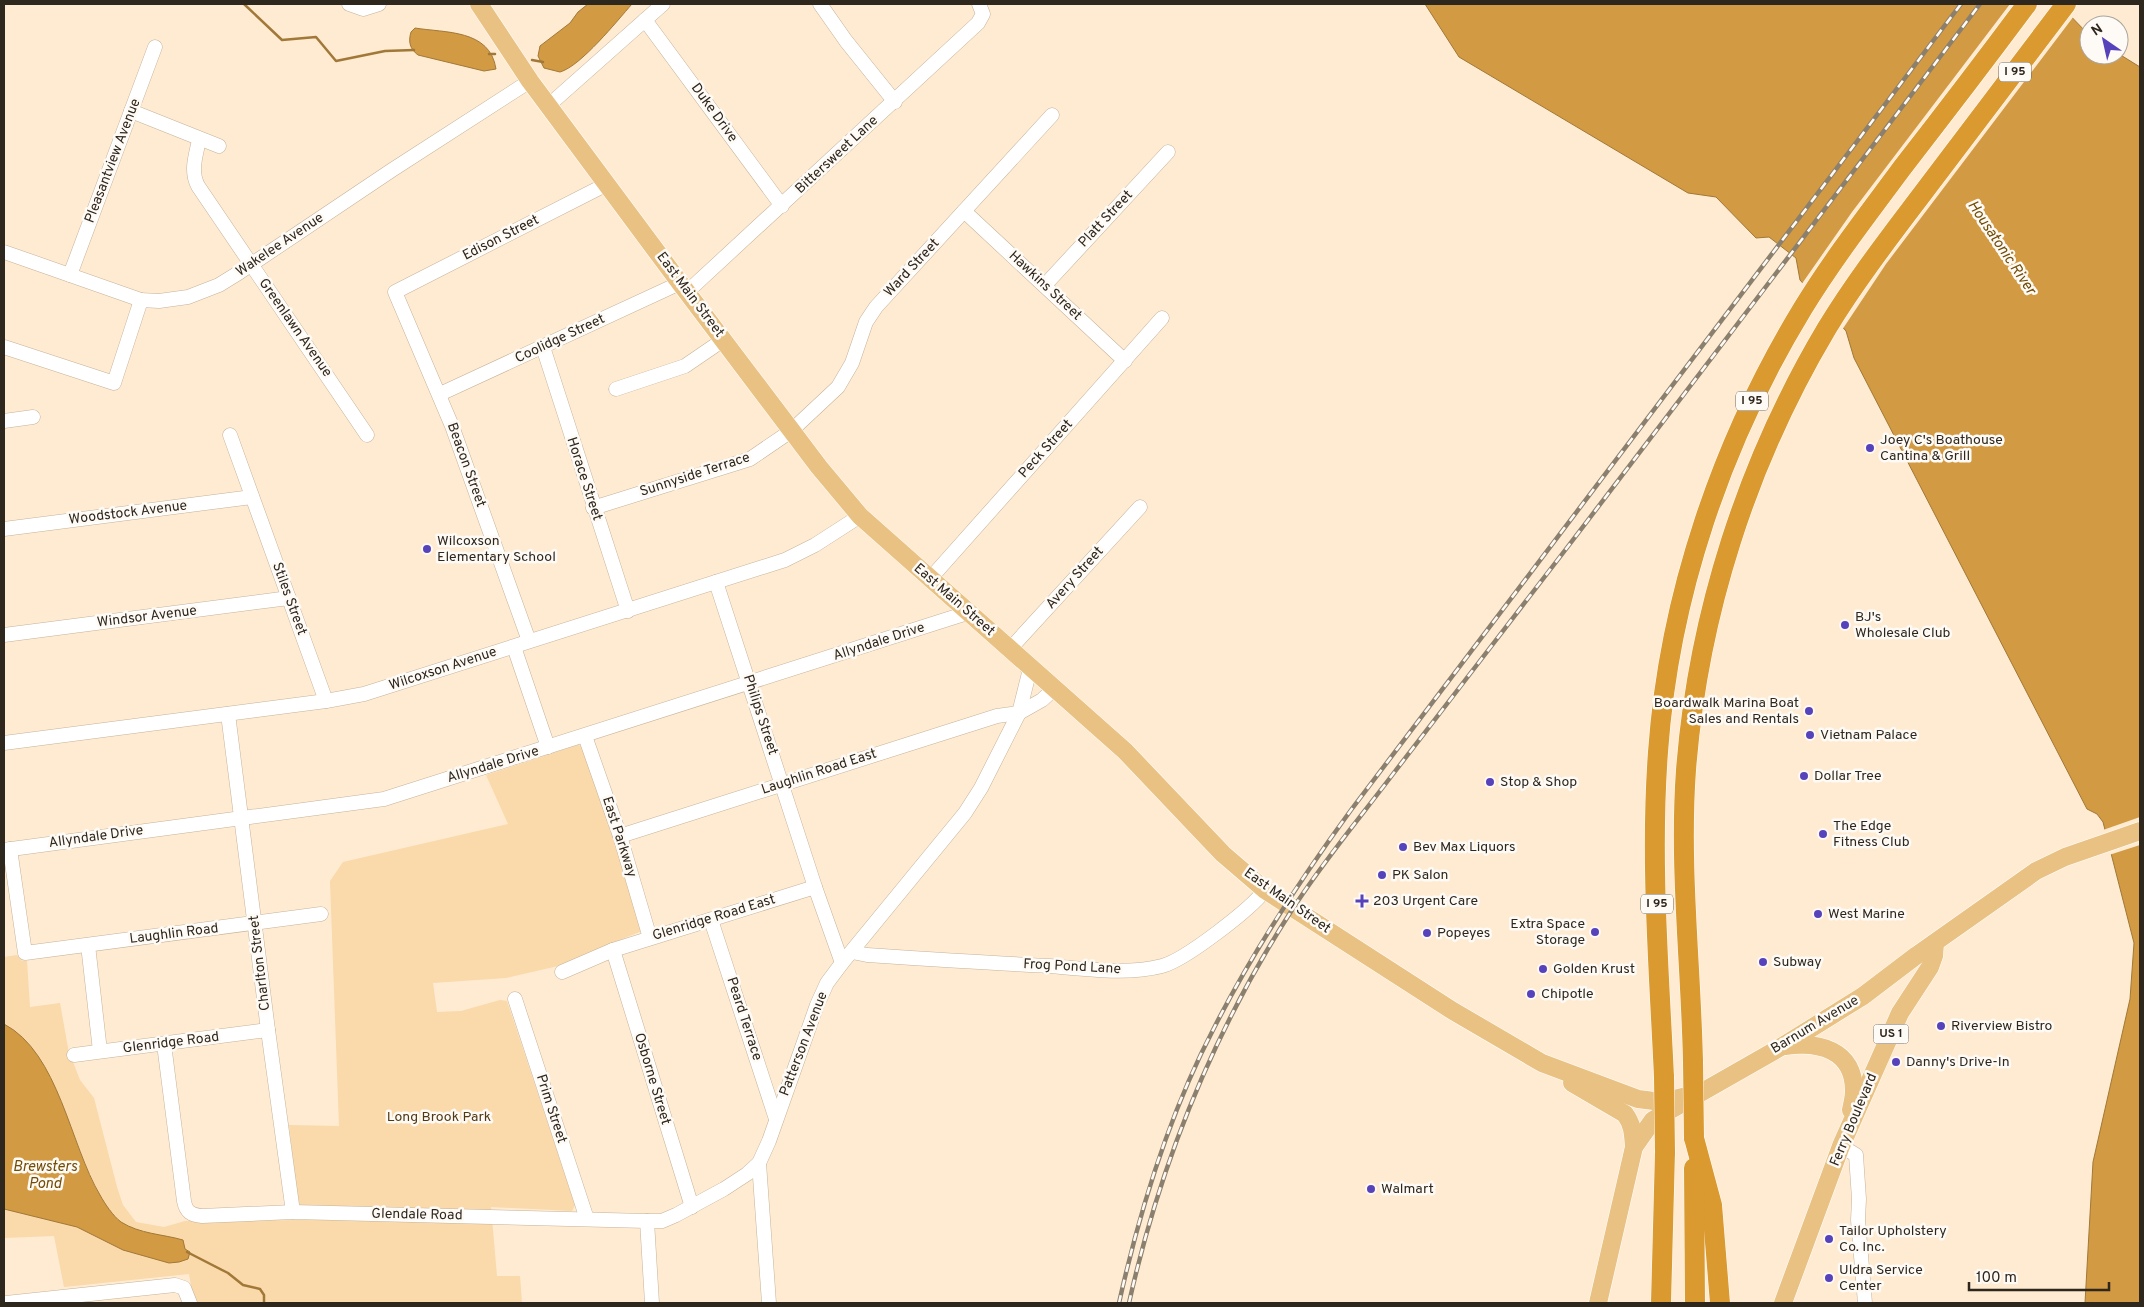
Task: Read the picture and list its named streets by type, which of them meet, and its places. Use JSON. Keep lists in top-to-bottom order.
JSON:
{
  "streets": {
    "highway": ["I 95"],
    "main road": [
      "East Main Street",
      "Barnum Avenue",
      "US 1",
      "Ferry Boulevard"
    ],
    "street": [
      "Duke Drive",
      "Bittersweet Lane",
      "Pleasantview Avenue",
      "Platt Street",
      "Edison Street",
      "Wakelee Avenue",
      "Ward Street",
      "Hawkins Street",
      "Greenlawn Avenue",
      "Coolidge Street",
      "Peck Street",
      "Beacon Street",
      "Sunnyside Terrace",
      "Horace Street",
      "Woodstock Avenue",
      "Avery Street",
      "Stiles Street",
      "Windsor Avenue",
      "Allyndale Drive",
      "Wilcoxson Avenue",
      "Philips Street",
      "Laughlin Road East",
      "East Parkway",
      "Glenridge Road East",
      "Laughlin Road",
      "Charlton Street",
      "Frog Pond Lane",
      "Peard Terrace",
      "Glenridge Road",
      "Patterson Avenue",
      "Osborne Street",
      "Prim Street",
      "Glendale Road"
    ]
  },
  "crossings": [
    ["Duke Drive", "Bittersweet Lane"],
    ["Bittersweet Lane", "East Main Street"],
    ["Bittersweet Lane", "Coolidge Street"],
    ["Pleasantview Avenue", "Wakelee Avenue"],
    ["Platt Street", "Hawkins Street"],
    ["Edison Street", "East Main Street"],
    ["Edison Street", "Beacon Street"],
    ["Wakelee Avenue", "East Main Street"],
    ["Wakelee Avenue", "Greenlawn Avenue"],
    ["Ward Street", "Hawkins Street"],
    ["Ward Street", "East Main Street"],
    ["Ward Street", "Sunnyside Terrace"],
    ["Hawkins Street", "Peck Street"],
    ["East Main Street", "Coolidge Street"],
    ["East Main Street", "Peck Street"],
    ["East Main Street", "Sunnyside Terrace"],
    ["East Main Street", "Avery Street"],
    ["East Main Street", "Allyndale Drive"],
    ["East Main Street", "Wilcoxson Avenue"],
    ["East Main Street", "Frog Pond Lane"],
    ["East Main Street", "Barnum Avenue"],
    ["East Main Street", "Patterson Avenue"],
    ["Coolidge Street", "Beacon Street"],
    ["Coolidge Street", "Horace Street"],
    ["Beacon Street", "Wilcoxson Avenue"],
    ["Sunnyside Terrace", "Horace Street"],
    ["Horace Street", "Wilcoxson Avenue"],
    ["Woodstock Avenue", "Stiles Street"],
    ["Stiles Street", "Windsor Avenue"],
    ["Stiles Street", "Wilcoxson Avenue"],
    ["Allyndale Drive", "Philips Street"],
    ["Allyndale Drive", "East Parkway"],
    ["Allyndale Drive", "Laughlin Road"],
    ["Allyndale Drive", "Charlton Street"],
    ["Wilcoxson Avenue", "Philips Street"],
    ["Wilcoxson Avenue", "Charlton Street"],
    ["Philips Street", "Laughlin Road East"],
    ["Philips Street", "Glenridge Road East"],
    ["Philips Street", "Patterson Avenue"],
    ["Laughlin Road East", "East Parkway"],
    ["Laughlin Road East", "Patterson Avenue"],
    ["East Parkway", "Glenridge Road East"],
    ["Glenridge Road East", "Peard Terrace"],
    ["Glenridge Road East", "Osborne Street"],
    ["Laughlin Road", "Charlton Street"],
    ["Charlton Street", "Glenridge Road"],
    ["Charlton Street", "Glendale Road"],
    ["Frog Pond Lane", "Patterson Avenue"],
    ["Peard Terrace", "Patterson Avenue"],
    ["Barnum Avenue", "Ferry Boulevard"],
    ["Glenridge Road", "Glendale Road"],
    ["Patterson Avenue", "Osborne Street"],
    ["Patterson Avenue", "Glendale Road"],
    ["Prim Street", "Glendale Road"]
  ],
  "water": ["Housatonic River", "Brewsters Pond"],
  "parks": ["Long Brook Park"],
  "places": {
    "other": [
      "Joey C's Boathouse Cantina & Grill",
      "Wilcoxson Elementary School",
      "BJ's Wholesale Club",
      "Boardwalk Marina Boat Sales and Rentals",
      "Vietnam Palace",
      "Dollar Tree",
      "Stop & Shop",
      "The Edge Fitness Club",
      "Bev Max Liquors",
      "PK Salon",
      "West Marine",
      "Extra Space Storage",
      "Popeyes",
      "Subway",
      "Golden Krust",
      "Chipotle",
      "Riverview Bistro",
      "Danny's Drive-In",
      "Walmart",
      "Tailor Upholstery Co. Inc.",
      "Uldra Service Center"
    ],
    "health": ["203 Urgent Care"]
  },
  "scale_bar": "100 m",
  "north": "top left"
}
